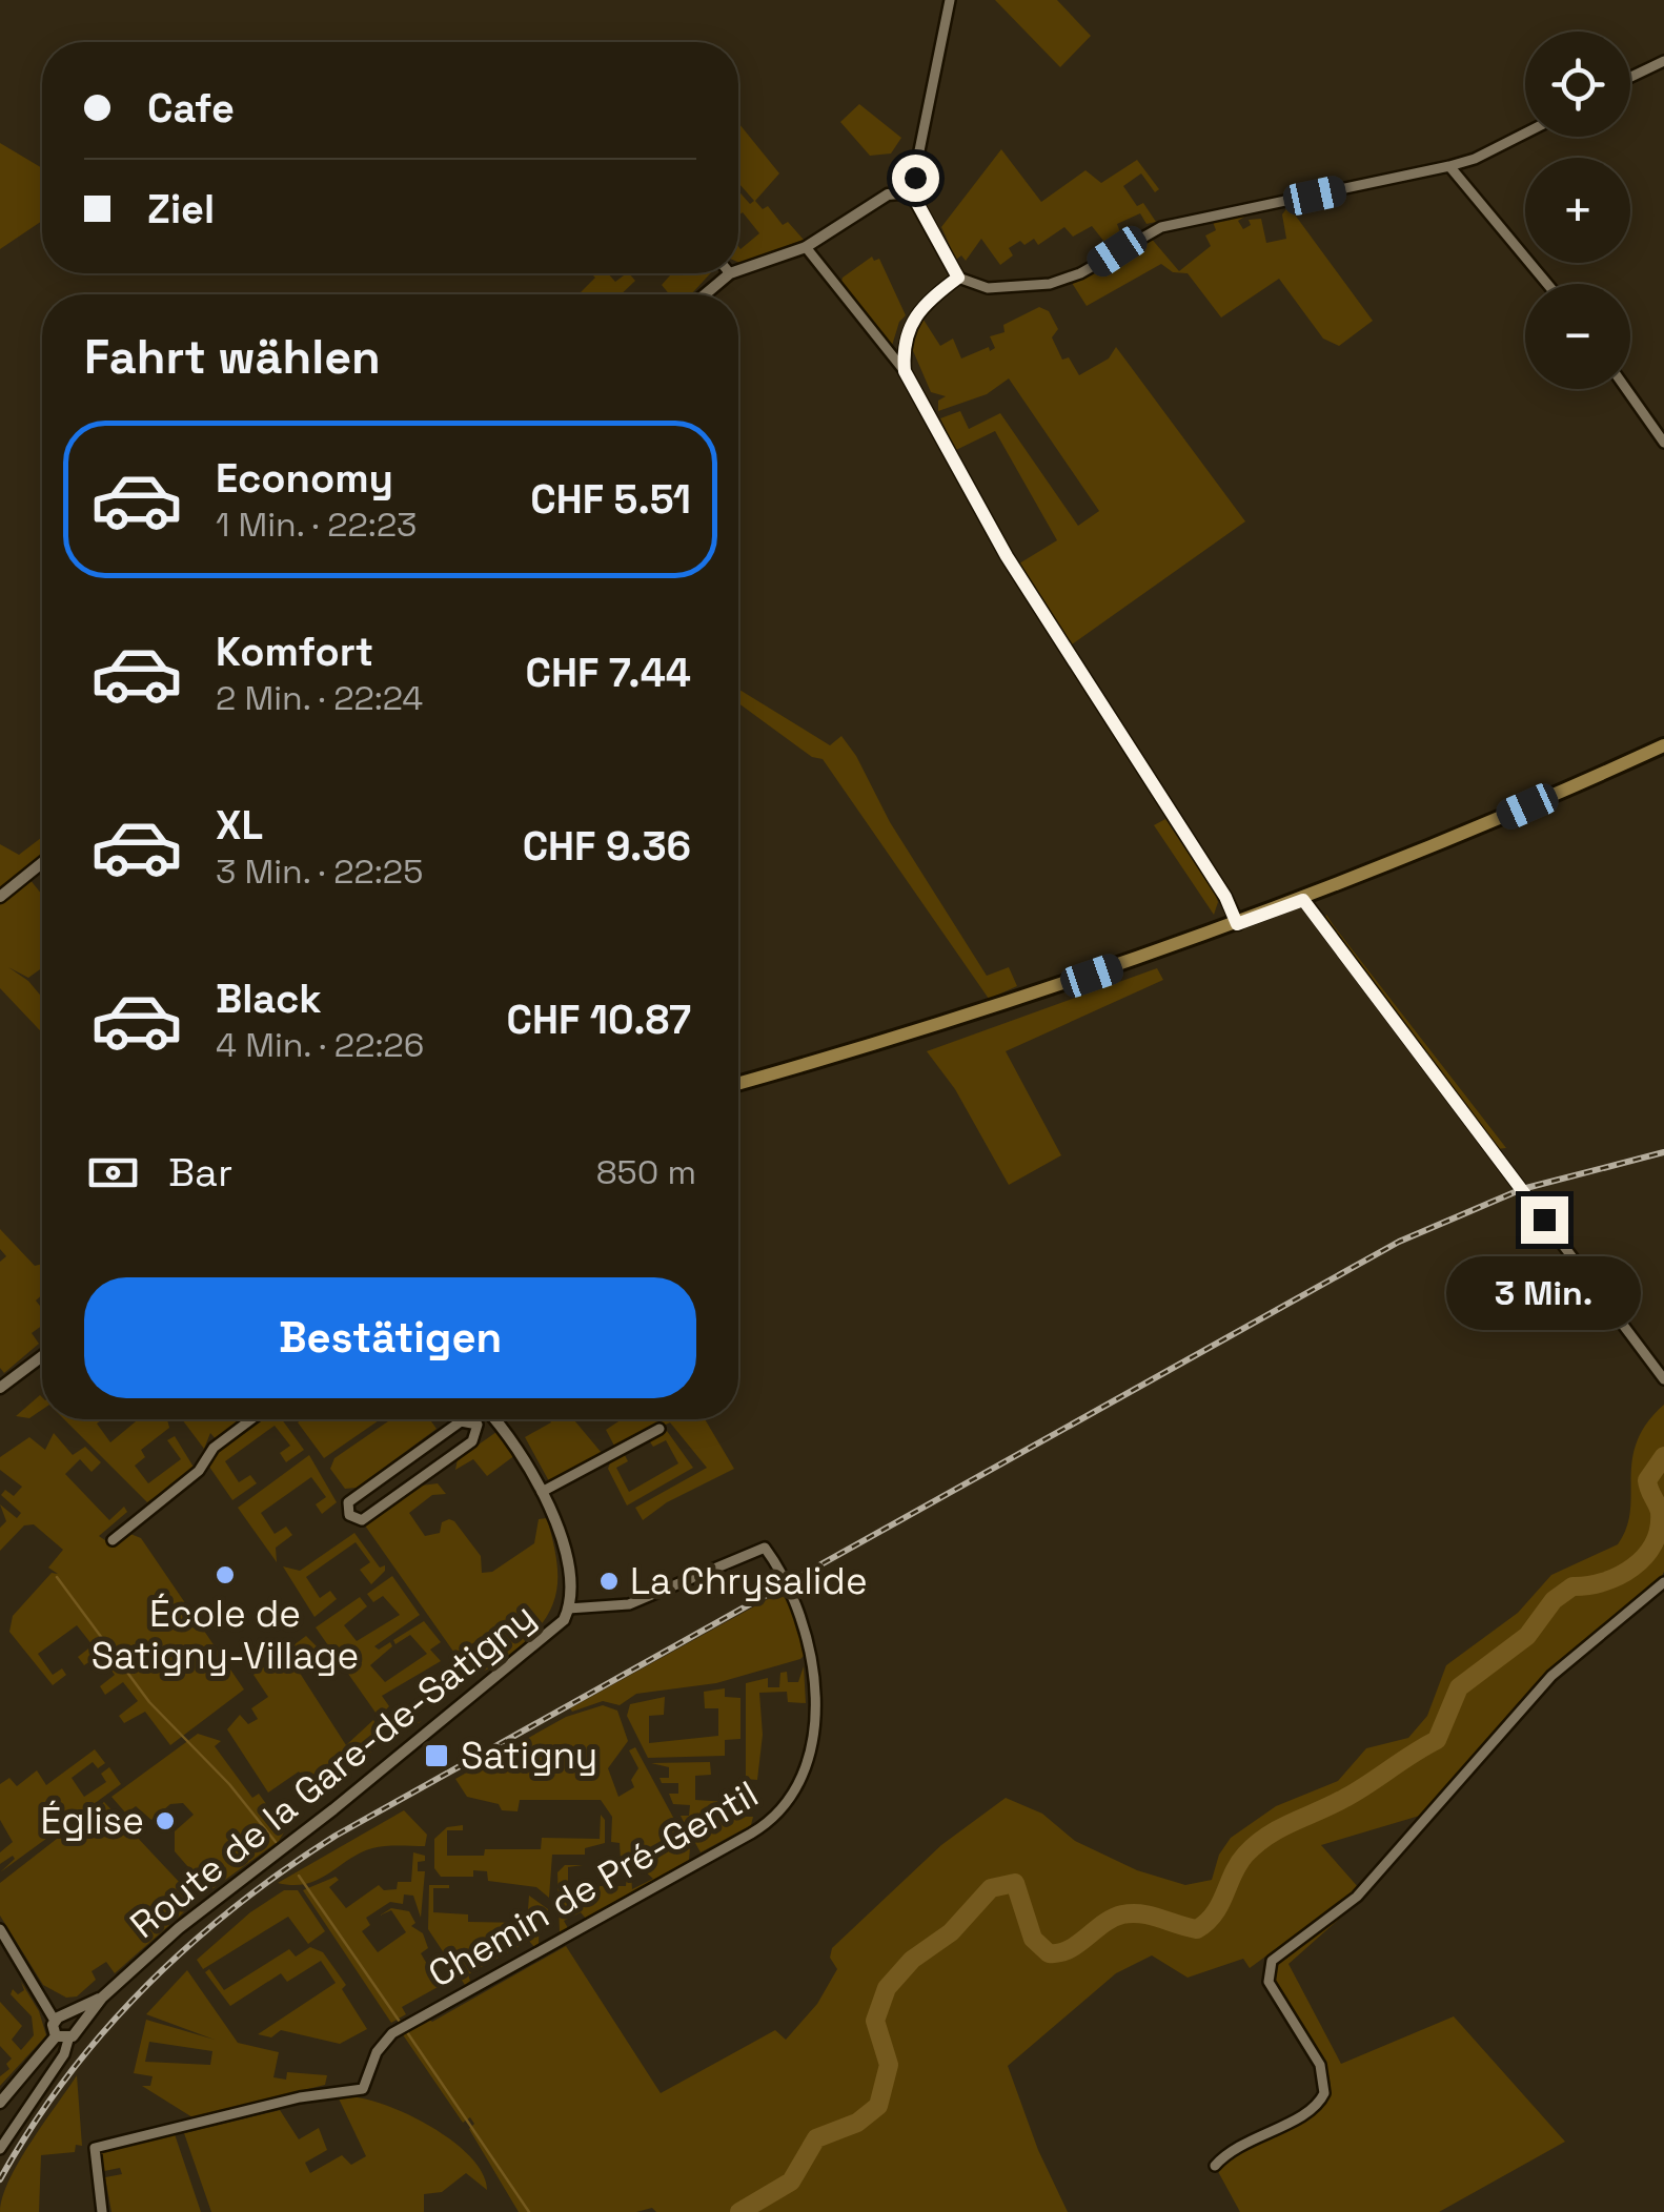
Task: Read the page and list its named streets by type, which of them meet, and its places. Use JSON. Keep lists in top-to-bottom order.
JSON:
{
  "streets": {
    "street": ["Route de la Gare-de-Satigny", "Chemin de Pré-Gentil"]
  },
  "crossings": [
    ["Route de la Gare-de-Satigny", "Chemin de Pré-Gentil"]
  ],
  "places": {
    "other": ["École de Satigny-Village", "La Chrysalide", "Église"],
    "transit": ["Satigny"]
  },
  "page": {
    "map_buttons": ["+", "−"],
    "banner": ["Cafe", "Ziel"],
    "heading": "Fahrt wählen",
    "list": [
      {
        "name": "Economy",
        "note": "1 Min. · 22:23",
        "value": "CHF 5.51"
      },
      {
        "name": "Komfort",
        "note": "2 Min. · 22:24",
        "value": "CHF 7.44"
      },
      {
        "name": "XL",
        "note": "3 Min. · 22:25",
        "value": "CHF 9.36"
      },
      {
        "name": "Black",
        "note": "4 Min. · 22:26",
        "value": "CHF 10.87"
      }
    ],
    "pay": ["Bar", "850 m"],
    "bubble": "3 Min.",
    "buttons": "Bestätigen"
  }
}
